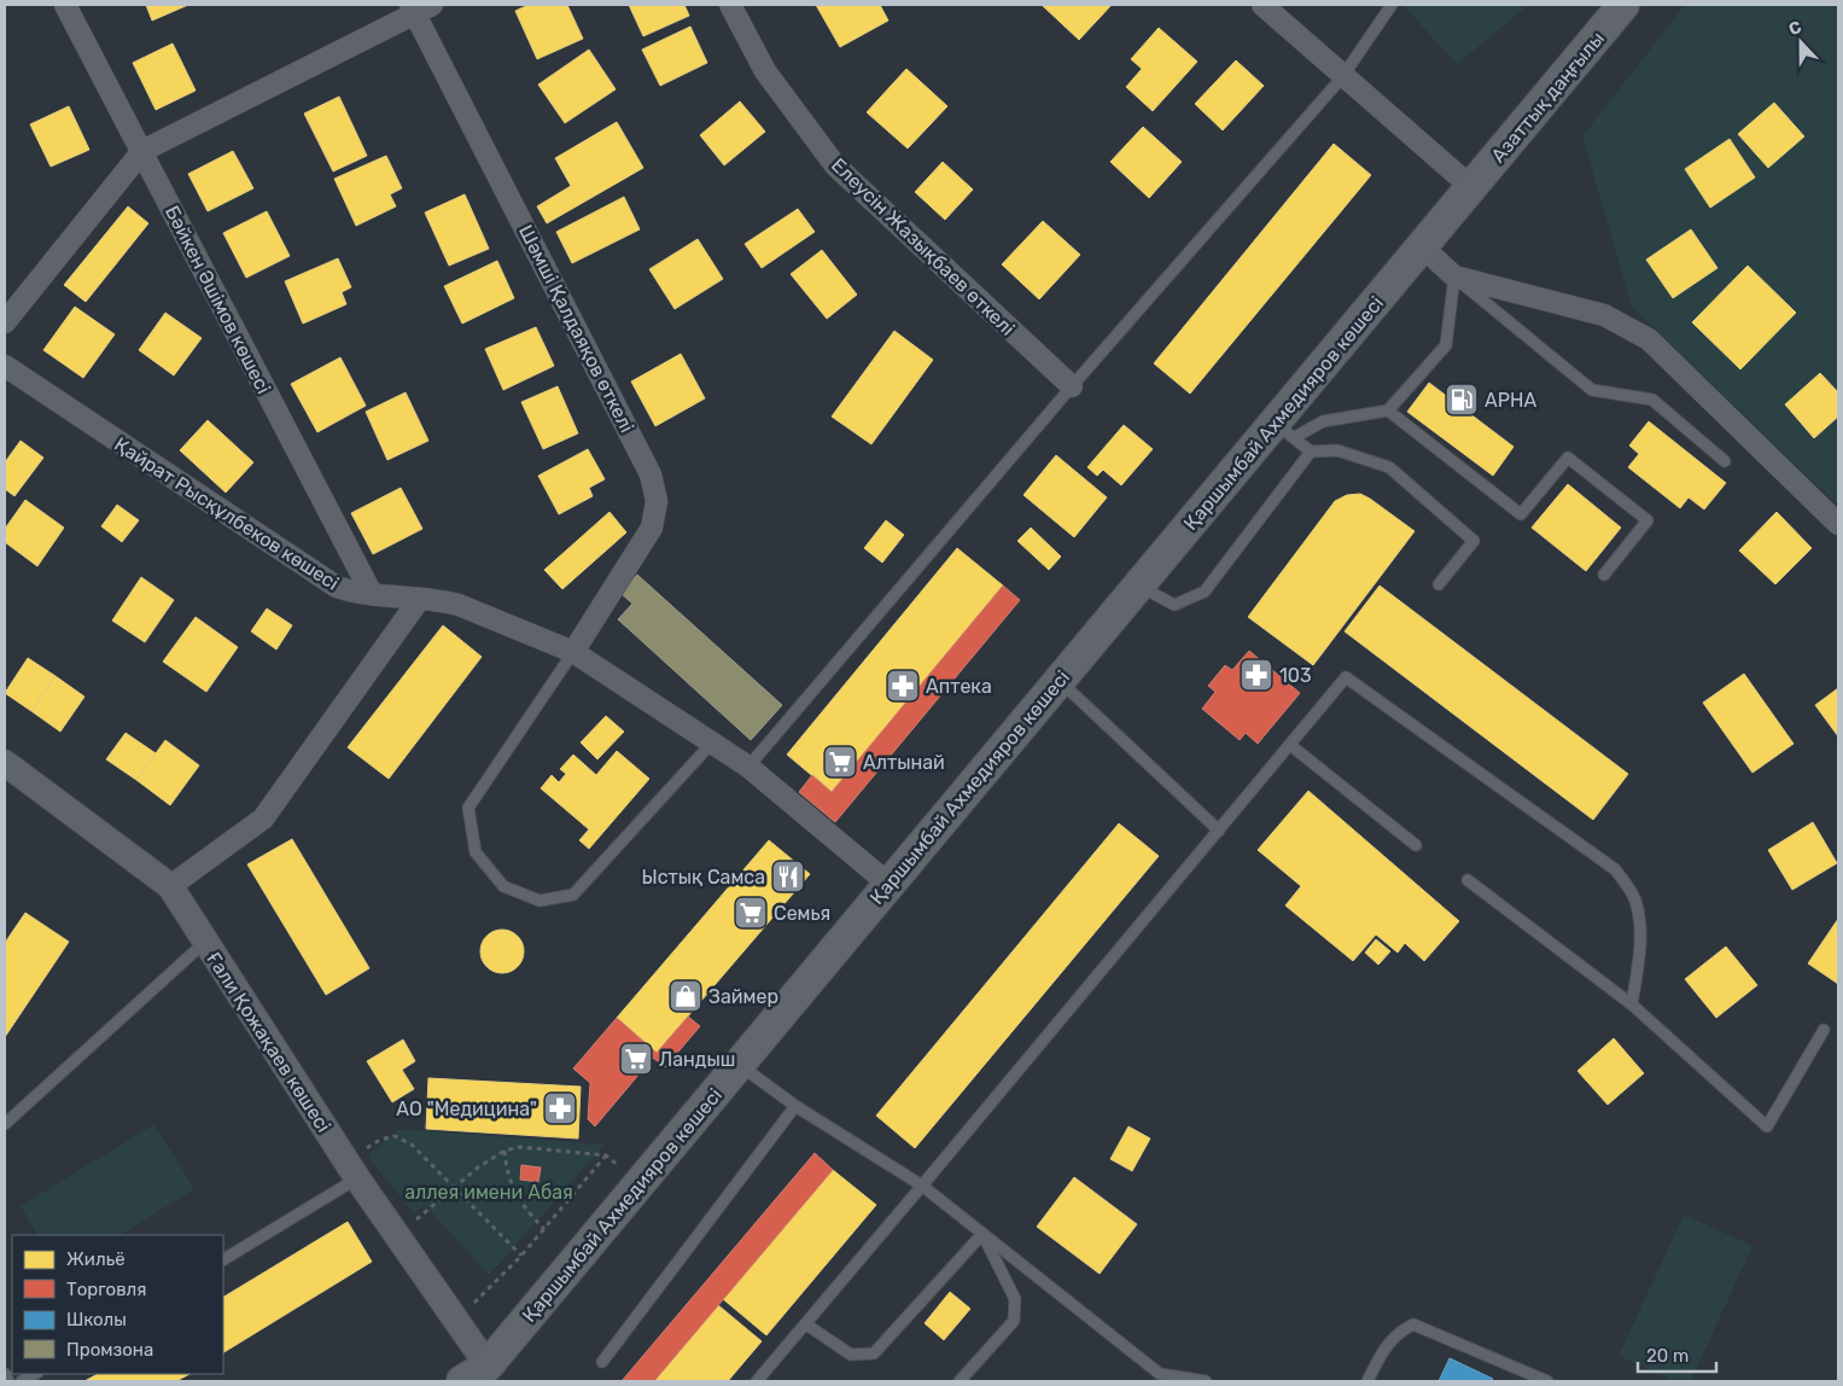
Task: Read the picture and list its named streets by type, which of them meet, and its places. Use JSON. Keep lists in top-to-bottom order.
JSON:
{
  "streets": {
    "main road": ["Азаттық даңғылы", "Қаршымбай Ахмедияров көшесі"],
    "street": [
      "Елеусін Жазықбаев өткелі",
      "Бәйкен Әшімов көшесі",
      "Шәмші Қалдаяқов өткелі",
      "Қайрат Рысқұлбеков көшесі",
      "Ғали Қожақаев көшесі"
    ]
  },
  "crossings": [
    ["Азаттық даңғылы", "Қаршымбай Ахмедияров көшесі"],
    ["Бәйкен Әшімов көшесі", "Қайрат Рысқұлбеков көшесі"],
    ["Шәмші Қалдаяқов өткелі", "Қайрат Рысқұлбеков көшесі"],
    ["Қаршымбай Ахмедияров көшесі", "Қайрат Рысқұлбеков көшесі"],
    ["Қаршымбай Ахмедияров көшесі", "Ғали Қожақаев көшесі"]
  ],
  "parks": ["аллея имени Абая"],
  "places": {
    "fuel station": ["АРНА"],
    "pharmacy": ["103", "Аптека", "АО \"Медицина\""],
    "supermarket": ["Алтынай", "Семья", "Ландыш"],
    "restaurant": ["Ыстық Самса"],
    "shop": ["Займер"]
  },
  "legend": [
    "Жильё",
    "Торговля",
    "Школы",
    "Промзона"
  ],
  "scale_bar": "20 m",
  "north": "top"
}
